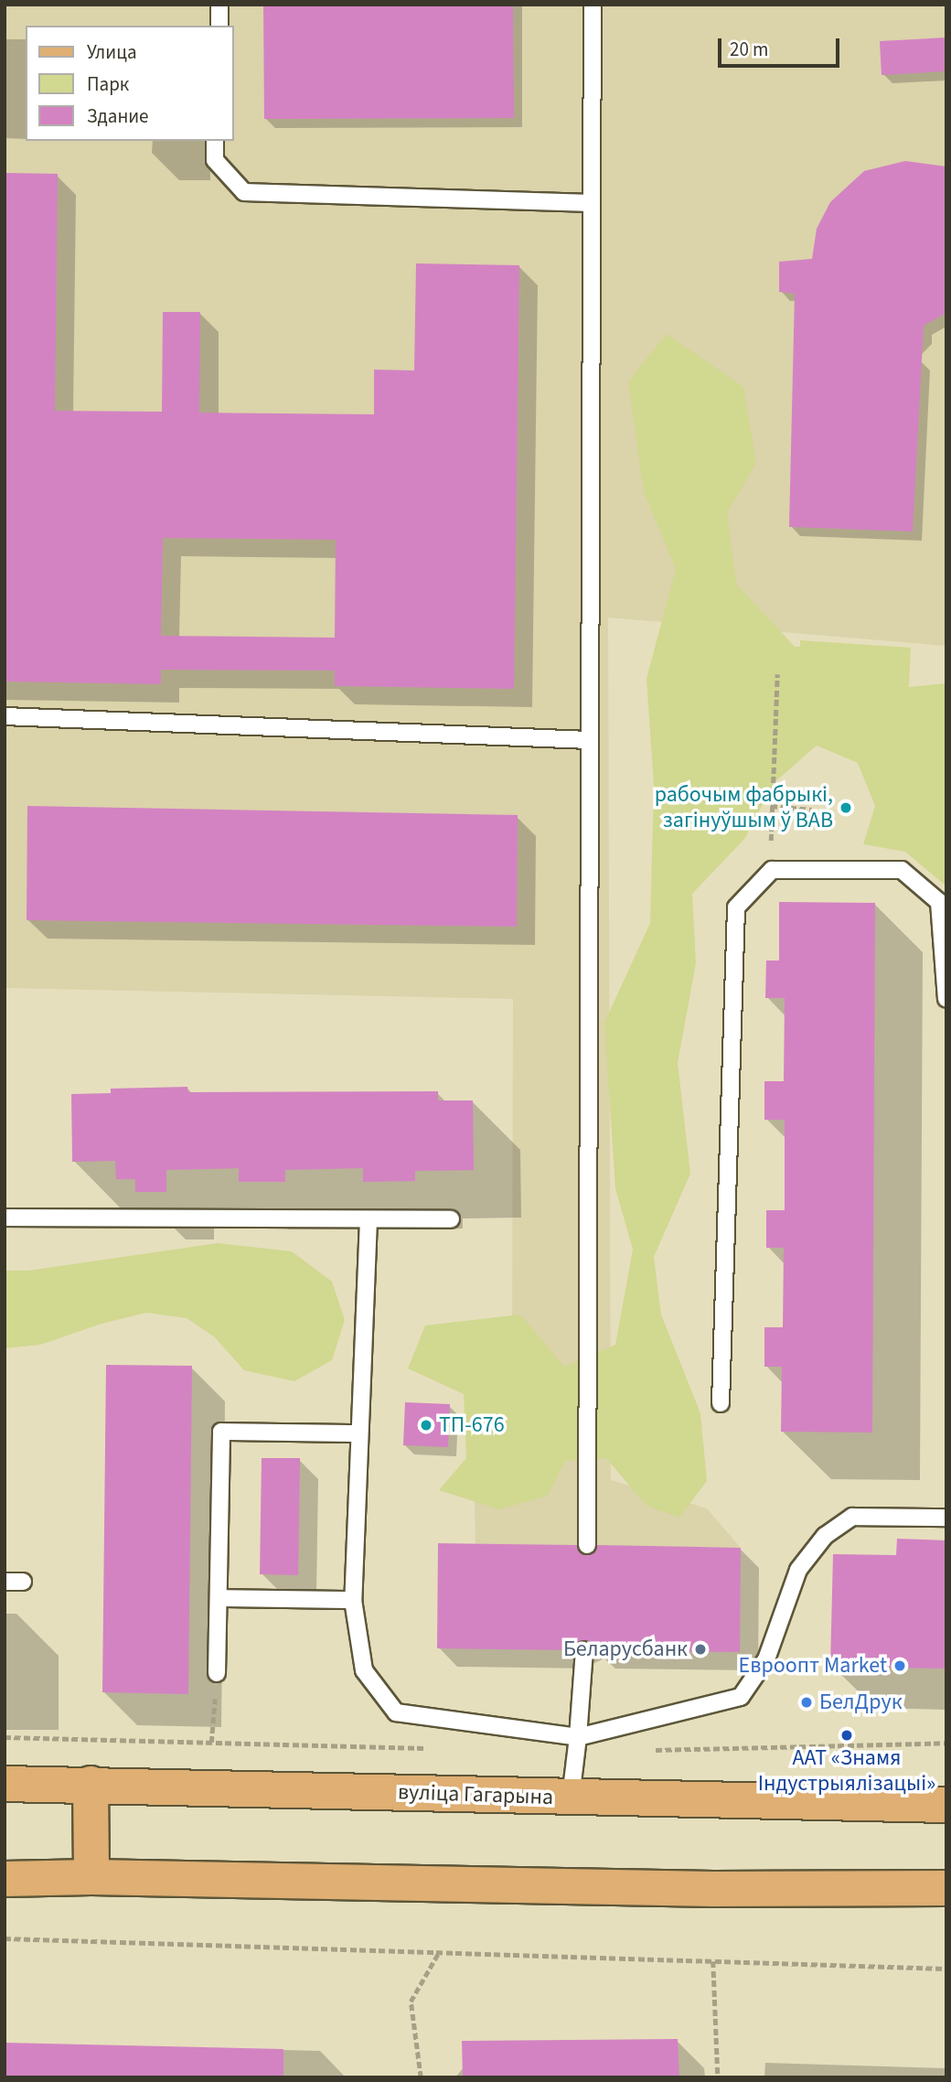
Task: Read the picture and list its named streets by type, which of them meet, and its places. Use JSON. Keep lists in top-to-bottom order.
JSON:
{
  "streets": {
    "main road": ["вуліца Гагарына"]
  },
  "places": [
    "рабочым фабрыкі, загінуўшым ў ВАВ",
    "ТП-676",
    "Беларусбанк",
    "Евроопт Market",
    "БелДрук",
    "ААТ «Знамя Індустрыялізацыі»"
  ],
  "legend": ["Улица", "Парк", "Здание"],
  "scale_bar": "20 m"
}
